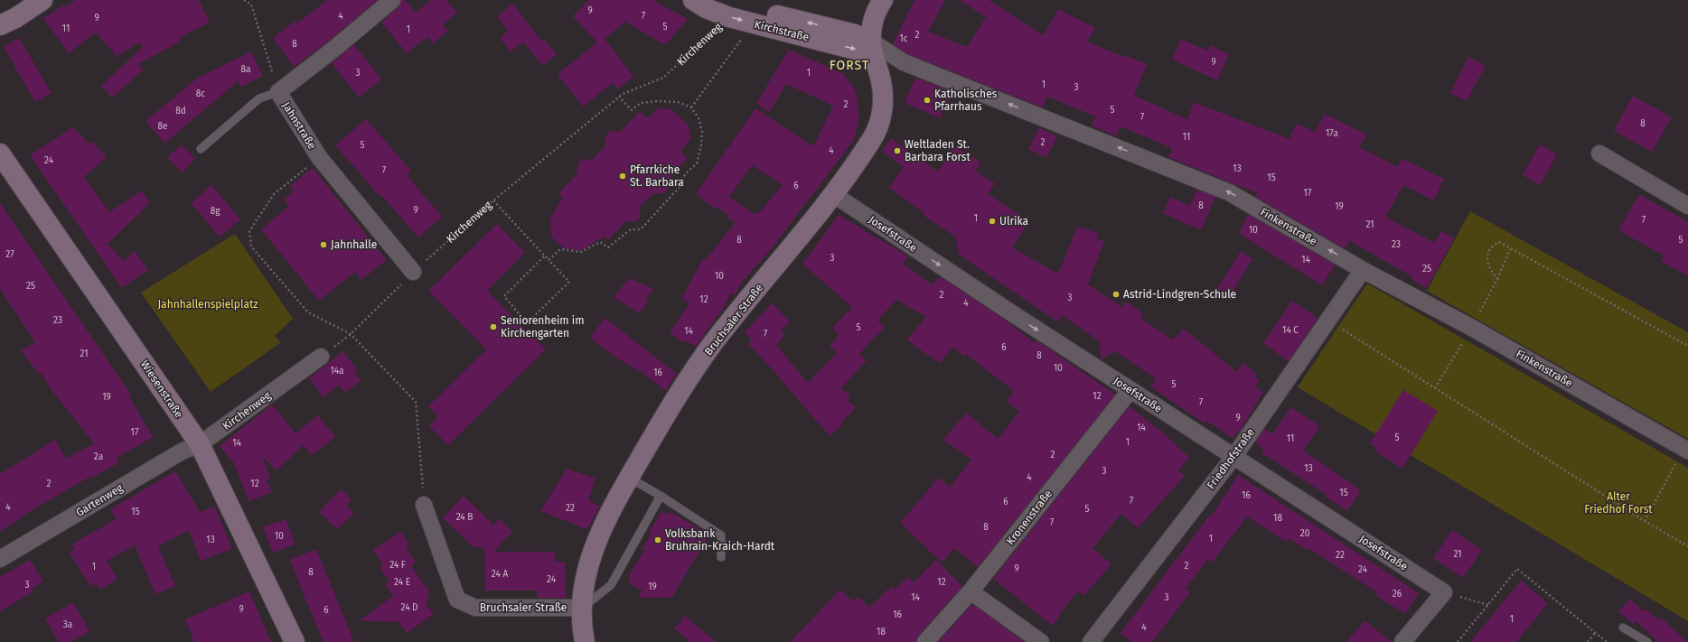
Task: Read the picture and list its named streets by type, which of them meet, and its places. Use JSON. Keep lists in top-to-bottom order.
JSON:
{
  "streets": {
    "street": [
      "Kirchstraße",
      "Kirchenweg",
      "Jahnstraße",
      "Finkenstraße",
      "Josefstraße",
      "Bruchsaler Straße",
      "Wiesenstraße",
      "Friedhofstraße",
      "Gartenweg",
      "Kronenstraße"
    ]
  },
  "crossings": [
    ["Kirchstraße", "Kirchenweg"],
    ["Kirchstraße", "Finkenstraße"],
    ["Kirchstraße", "Bruchsaler Straße"],
    ["Kirchenweg", "Jahnstraße"],
    ["Kirchenweg", "Wiesenstraße"],
    ["Kirchenweg", "Gartenweg"],
    ["Finkenstraße", "Bruchsaler Straße"],
    ["Finkenstraße", "Friedhofstraße"],
    ["Josefstraße", "Bruchsaler Straße"],
    ["Josefstraße", "Friedhofstraße"],
    ["Josefstraße", "Kronenstraße"],
    ["Wiesenstraße", "Gartenweg"]
  ],
  "one_way": ["Finkenstraße", "Josefstraße"],
  "districts": ["FORST"],
  "parks": ["Jahnhallenspielplatz", "Alter Friedhof Forst"],
  "places": [
    "Katholisches Pfarrhaus",
    "Weltladen St. Barbara Forst",
    "Pfarrkiche St. Barbara",
    "Ulrika",
    "Jahnhalle",
    "Astrid-Lindgren-Schule",
    "Seniorenheim im Kirchengarten",
    "Volksbank Bruhrain-Kraich-Hardt"
  ],
  "house_numbers": [
    "9",
    "4",
    "7",
    "9",
    "5",
    "11",
    "1",
    "2",
    "1c",
    "8",
    "9",
    "8a",
    "3",
    "1",
    "1",
    "3",
    "8c",
    "2",
    "5",
    "8d",
    "7",
    "8",
    "8e",
    "17a",
    "11",
    "2",
    "5",
    "4",
    "24",
    "13",
    "7",
    "15",
    "6",
    "17",
    "8",
    "19",
    "9",
    "8g",
    "1",
    "7",
    "21",
    "10",
    "8",
    "5",
    "23",
    "27",
    "3",
    "14",
    "25",
    "10",
    "25",
    "2",
    "3",
    "12",
    "4",
    "23",
    "5",
    "14 C",
    "14",
    "7",
    "6",
    "21",
    "8",
    "10",
    "14a",
    "16",
    "5",
    "12",
    "19",
    "7",
    "9",
    "14",
    "17",
    "5",
    "11",
    "1",
    "14",
    "2",
    "2a",
    "13",
    "3",
    "4",
    "2",
    "12",
    "15",
    "16",
    "7",
    "6",
    "4",
    "22",
    "5",
    "15",
    "24 B",
    "18",
    "7",
    "8",
    "20",
    "10",
    "1",
    "13",
    "21",
    "22",
    "24 F",
    "2",
    "1",
    "9",
    "24",
    "8",
    "24 A",
    "24",
    "24 E",
    "12",
    "3",
    "19",
    "26",
    "14",
    "3",
    "24 D",
    "9",
    "6",
    "16",
    "1",
    "3a",
    "4",
    "18"
  ]
}
